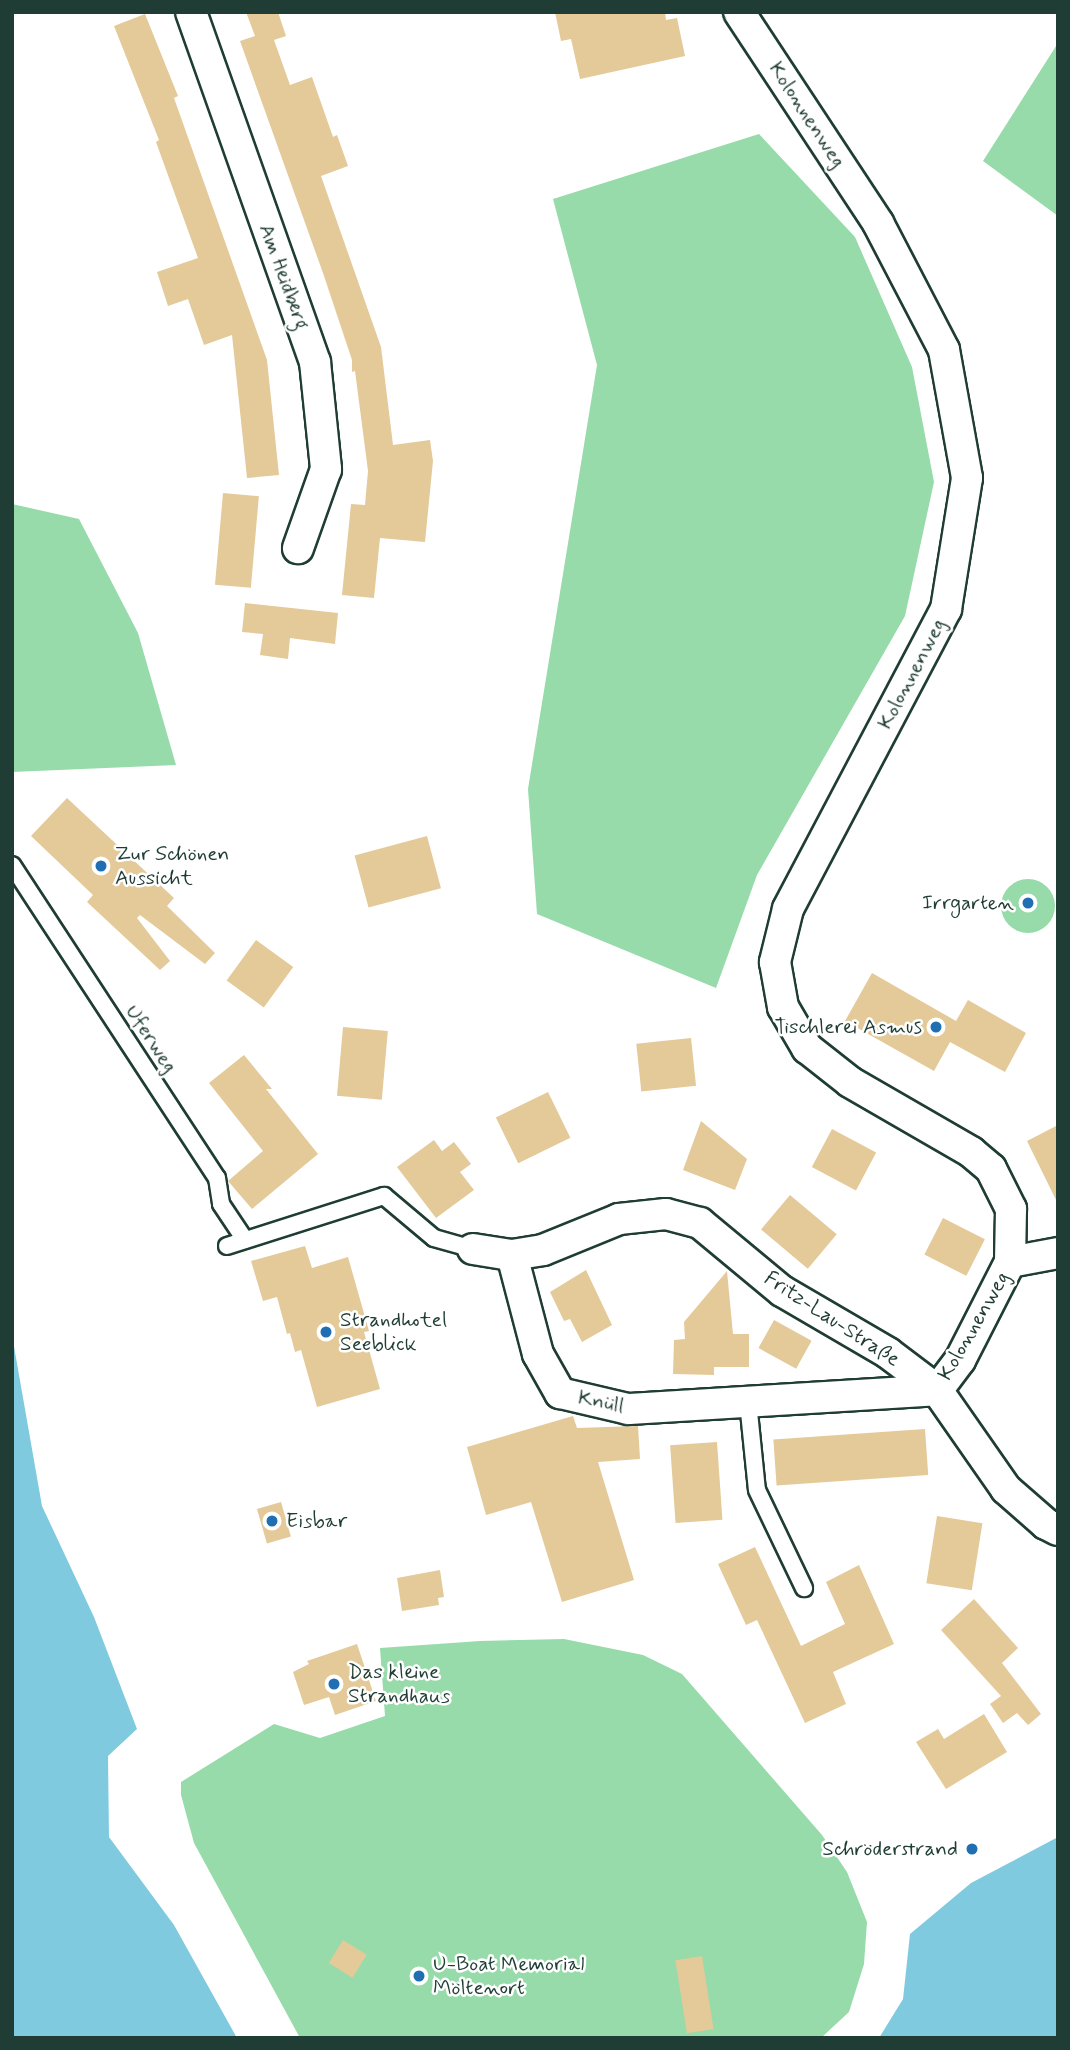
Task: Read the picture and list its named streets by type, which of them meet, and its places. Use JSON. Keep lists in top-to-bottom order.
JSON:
{
  "streets": {
    "street": [
      "Kolonnenweg",
      "Am Heidberg",
      "Fritz-Lau-Straße",
      "Knüll"
    ],
    "lane": ["Uferweg"]
  },
  "crossings": [
    ["Kolonnenweg", "Fritz-Lau-Straße"],
    ["Kolonnenweg", "Knüll"],
    ["Fritz-Lau-Straße", "Knüll"]
  ],
  "places": [
    "Zur Schönen Aussicht",
    "Irrgarten",
    "Tischlerei Asmus",
    "Strandhotel Seeblick",
    "Eisbar",
    "Das kleine Strandhaus",
    "Schröderstrand",
    "U-Boat Memorial Möltenort"
  ]
}
